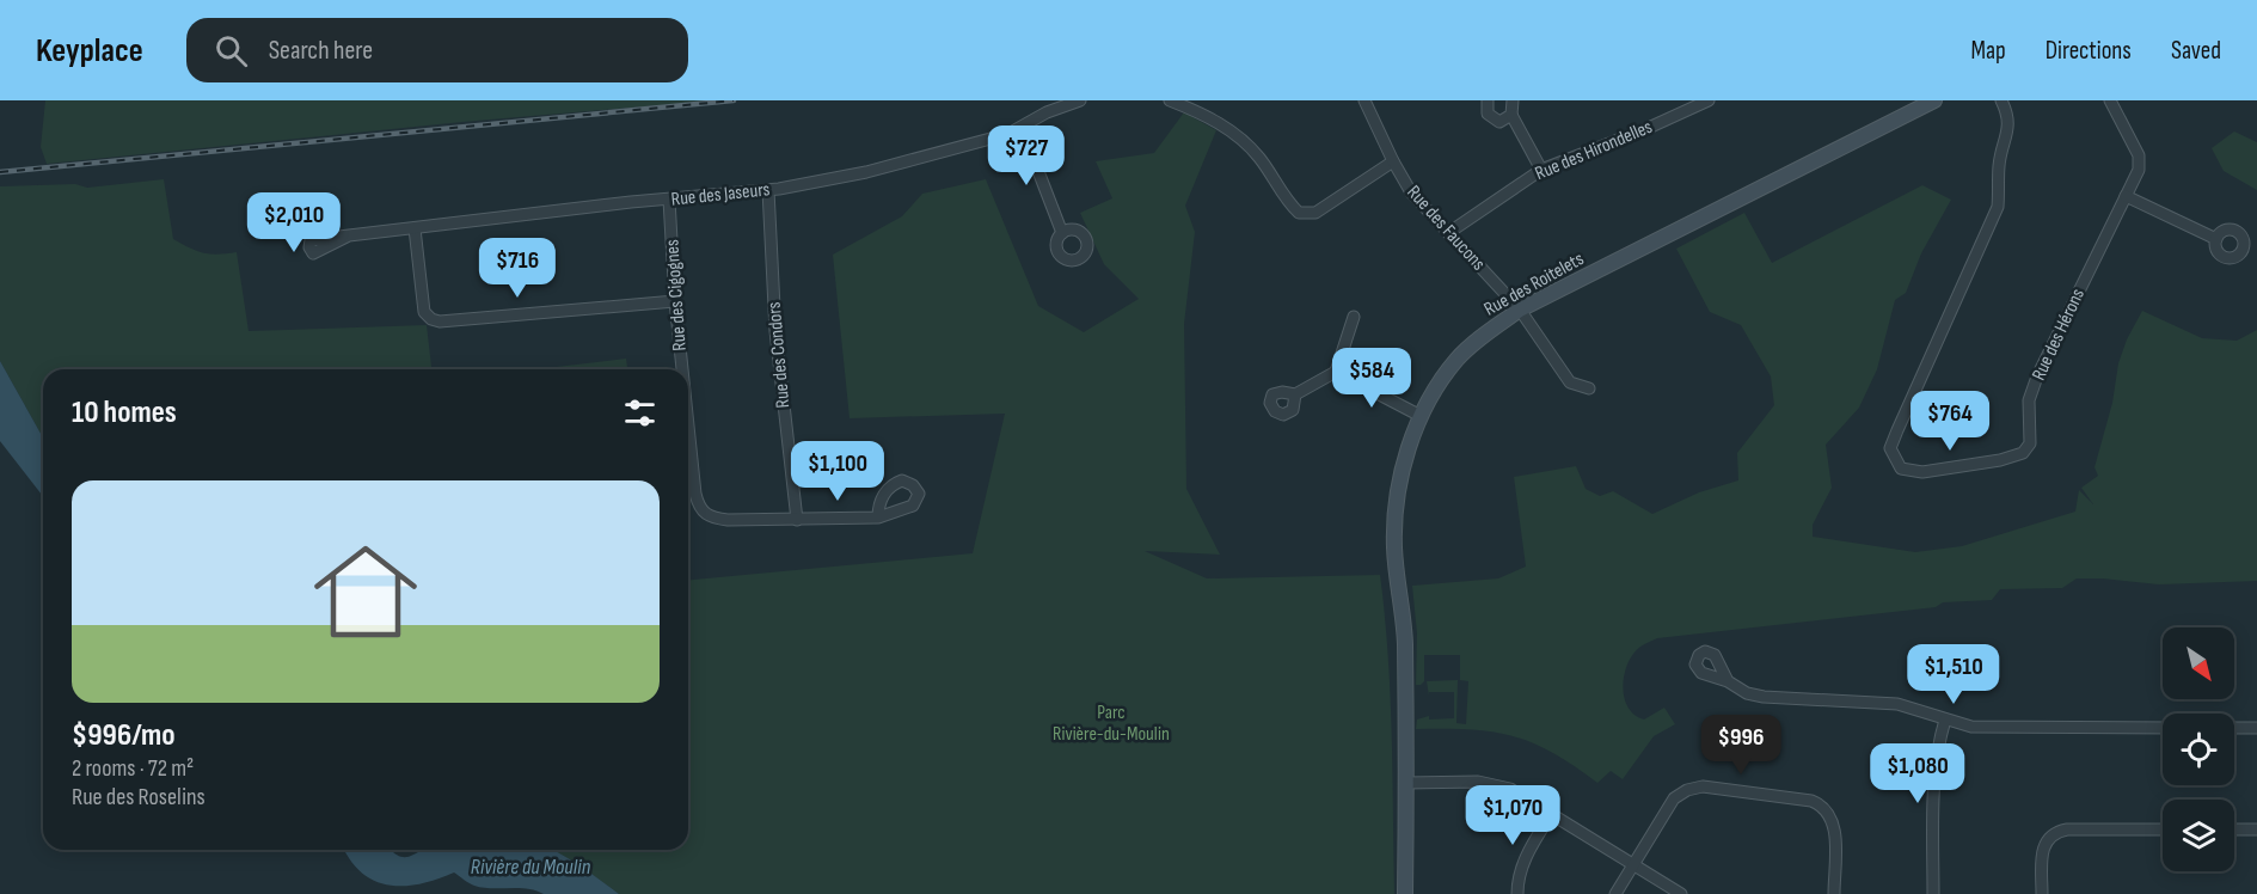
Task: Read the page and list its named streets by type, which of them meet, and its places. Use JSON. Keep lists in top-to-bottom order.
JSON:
{
  "streets": {
    "street": [
      "Rue des Hirondelles",
      "Rue des Jaseurs",
      "Rue des Faucons",
      "Rue des Roitelets",
      "Rue des Cigognes",
      "Rue des Hérons",
      "Rue des Condors"
    ]
  },
  "crossings": [
    ["Rue des Hirondelles", "Rue des Faucons"],
    ["Rue des Jaseurs", "Rue des Cigognes"],
    ["Rue des Jaseurs", "Rue des Condors"],
    ["Rue des Faucons", "Rue des Roitelets"],
    ["Rue des Cigognes", "Rue des Condors"]
  ],
  "water": ["Rivière du Moulin"],
  "parks": ["Parc Rivière-du-Moulin"],
  "north": "bottom right",
  "page": {
    "header": "Keyplace",
    "search": "Search here",
    "nav": ["Map", "Directions", "Saved"],
    "price": [
      "$727",
      "$2,010",
      "$716",
      "$584",
      "$764",
      "$1,100",
      "$1,510",
      "$996",
      "$1,080",
      "$1,070"
    ],
    "heading": "10 homes",
    "list": [
      {
        "name": "$996/mo",
        "note": "2 rooms · 72 m² · Rue des Roselins"
      }
    ]
  }
}
